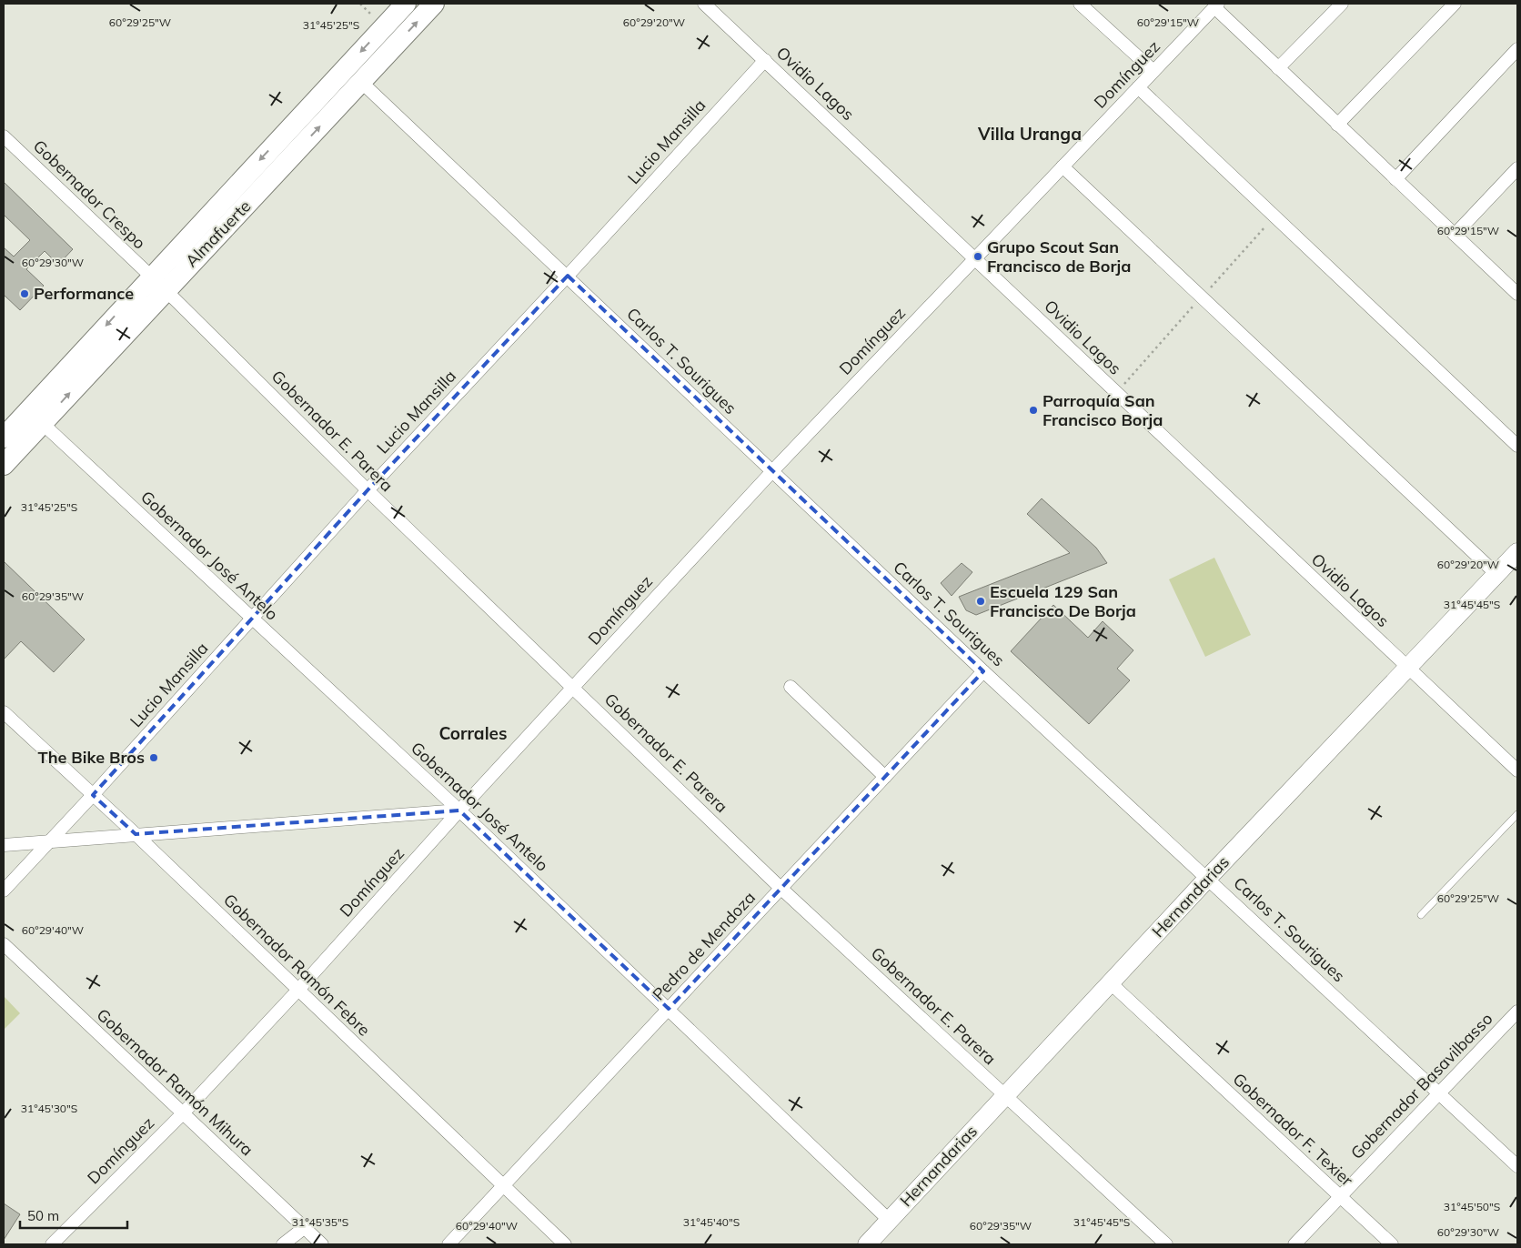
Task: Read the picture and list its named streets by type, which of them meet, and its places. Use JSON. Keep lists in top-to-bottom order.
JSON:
{
  "streets": {
    "main road": ["Almafuerte"],
    "street": [
      "Domínguez",
      "Ovidio Lagos",
      "Lucio Mansilla",
      "Gobernador Crespo",
      "Carlos T. Sourigues",
      "Gobernador E. Parera",
      "Gobernador José Antelo",
      "Hernandarias",
      "Pedro de Mendoza",
      "Gobernador Ramón Febre",
      "Gobernador Ramón Mihura",
      "Gobernador Basavilbasso",
      "Gobernador F. Texier"
    ]
  },
  "crossings": [
    ["Domínguez", "Ovidio Lagos"],
    ["Domínguez", "Carlos T. Sourigues"],
    ["Domínguez", "Gobernador E. Parera"],
    ["Domínguez", "Gobernador José Antelo"],
    ["Domínguez", "Gobernador Ramón Febre"],
    ["Domínguez", "Gobernador Ramón Mihura"],
    ["Ovidio Lagos", "Lucio Mansilla"],
    ["Ovidio Lagos", "Hernandarias"],
    ["Lucio Mansilla", "Carlos T. Sourigues"],
    ["Lucio Mansilla", "Gobernador E. Parera"],
    ["Lucio Mansilla", "Gobernador José Antelo"],
    ["Lucio Mansilla", "Gobernador Ramón Febre"],
    ["Gobernador Crespo", "Almafuerte"],
    ["Gobernador Crespo", "Gobernador E. Parera"],
    ["Almafuerte", "Carlos T. Sourigues"],
    ["Almafuerte", "Gobernador E. Parera"],
    ["Almafuerte", "Gobernador José Antelo"],
    ["Carlos T. Sourigues", "Hernandarias"],
    ["Carlos T. Sourigues", "Pedro de Mendoza"],
    ["Carlos T. Sourigues", "Gobernador Basavilbasso"],
    ["Gobernador E. Parera", "Hernandarias"],
    ["Gobernador E. Parera", "Pedro de Mendoza"],
    ["Gobernador José Antelo", "Hernandarias"],
    ["Gobernador José Antelo", "Pedro de Mendoza"],
    ["Hernandarias", "Gobernador F. Texier"],
    ["Pedro de Mendoza", "Gobernador Ramón Febre"],
    ["Gobernador Basavilbasso", "Gobernador F. Texier"]
  ],
  "districts": ["Villa Uranga", "Corrales"],
  "places": [
    "Grupo Scout San Francisco de Borja",
    "Performance",
    "Parroquía San Francisco Borja",
    "Escuela 129 San Francisco De Borja",
    "The Bike Bros"
  ],
  "scale_bar": "50 m",
  "coordinates": [
    "60°29'25\"W",
    "60°29'20\"W",
    "60°29'15\"W",
    "31°45'25\"S",
    "60°29'30\"W",
    "60°29'35\"W",
    "31°45'45\"S",
    "60°29'40\"W",
    "31°45'30\"S",
    "31°45'50\"S",
    "31°45'35\"S",
    "31°45'40\"S"
  ]
}
